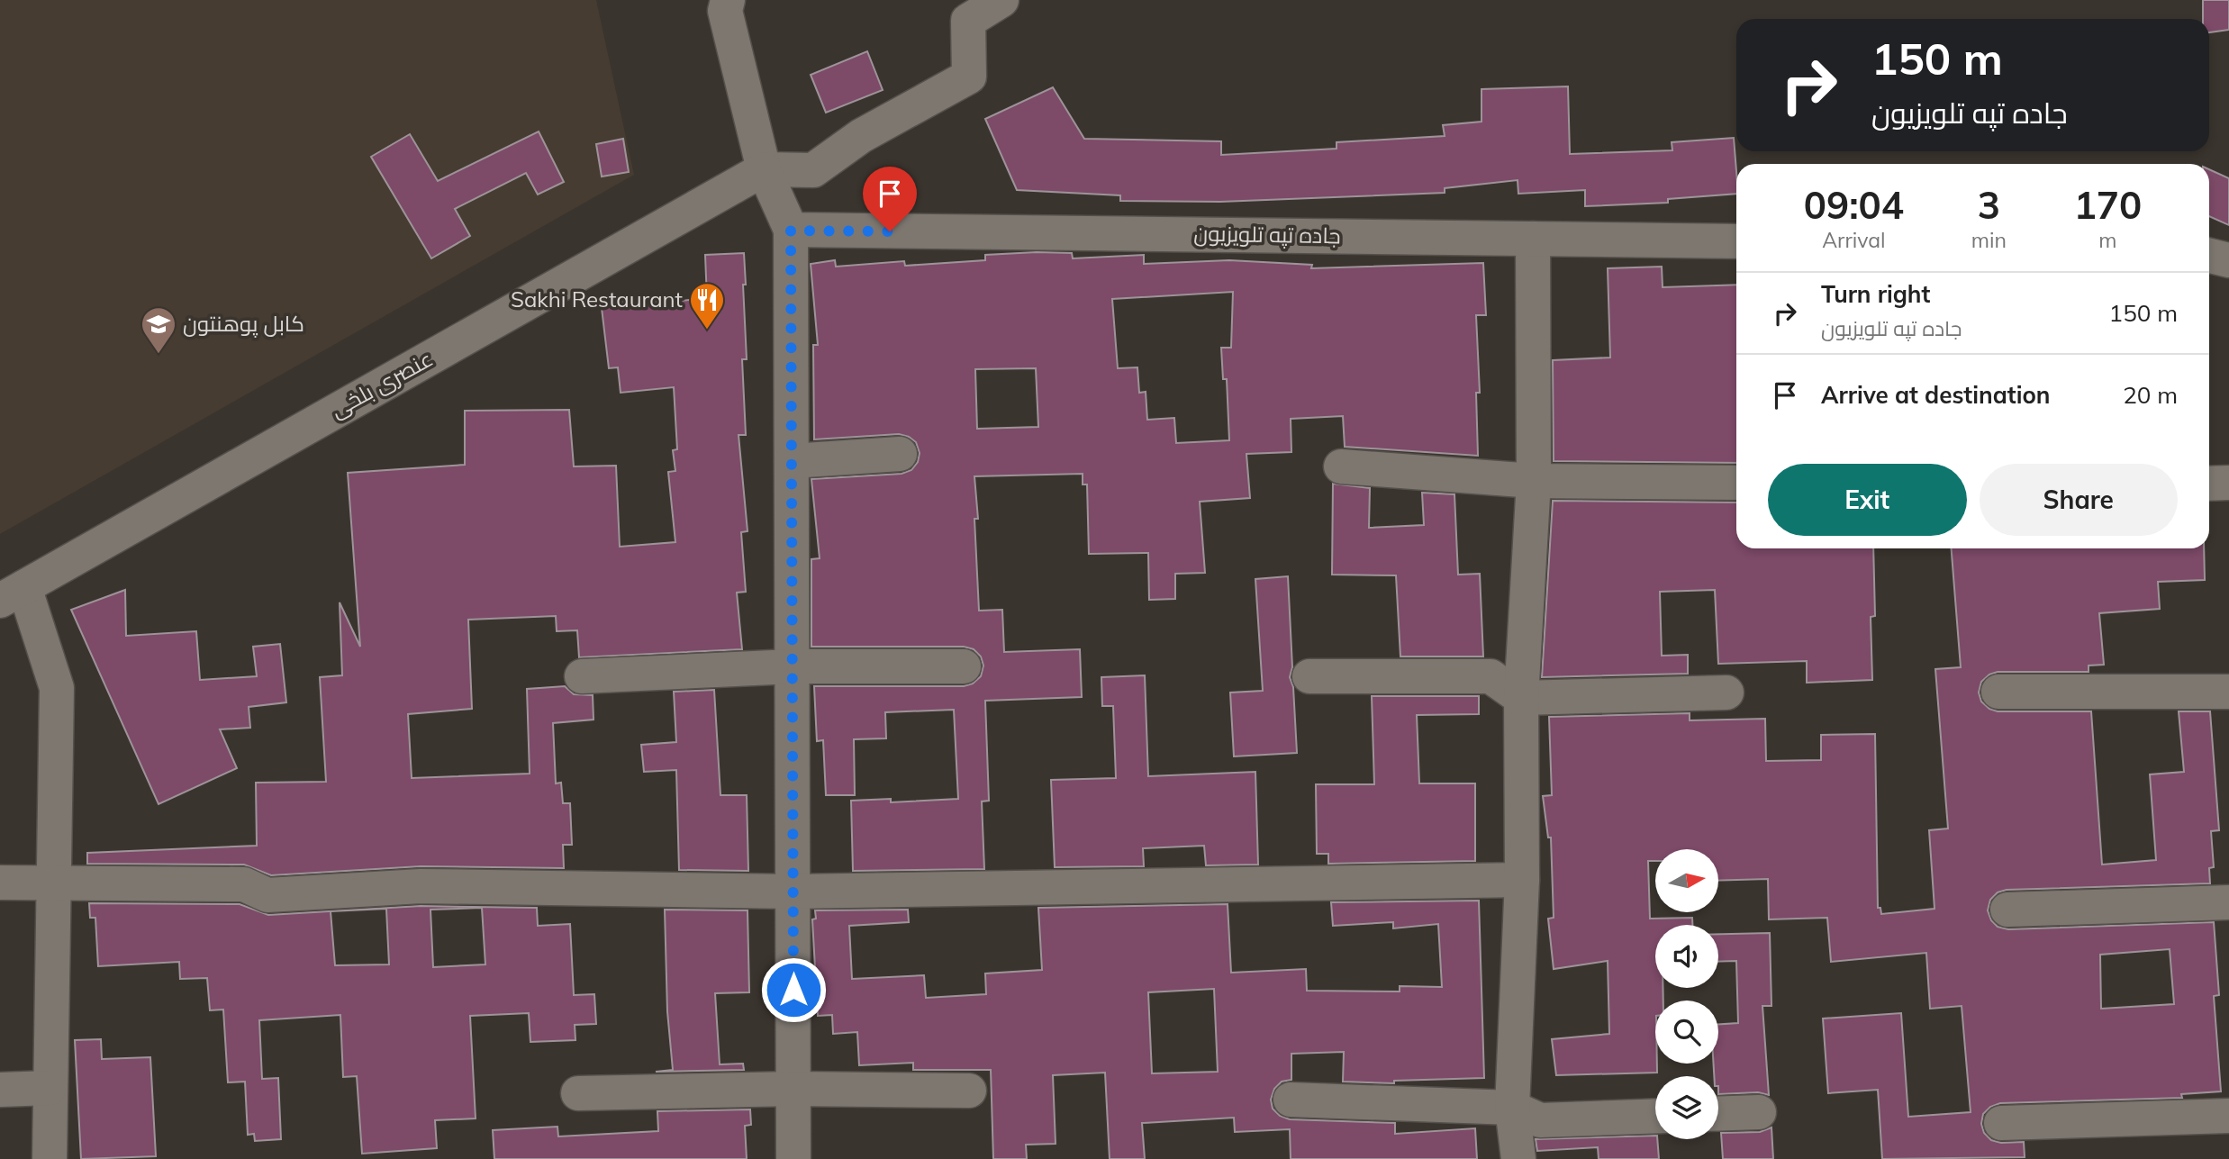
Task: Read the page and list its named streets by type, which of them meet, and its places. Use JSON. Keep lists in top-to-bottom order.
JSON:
{
  "streets": {
    "street": ["جاده تپه تلویزیون", "عنصری بلخی"]
  },
  "places": {
    "restaurant": ["Sakhi Restaurant"],
    "school or university": ["کابل پوهنتون"]
  },
  "north": "right",
  "page": {
    "turn": ["150 m", "جاده تپه تلویزیون"],
    "eta": [
      "09:04",
      "Arrival",
      "3",
      "min",
      "170",
      "m"
    ],
    "list": [
      {
        "name": "Turn right",
        "note": "جاده تپه تلویزیون",
        "value": "150 m"
      },
      {
        "name": "Arrive at destination",
        "value": "20 m"
      }
    ],
    "buttons": ["Exit", "Share"]
  }
}
